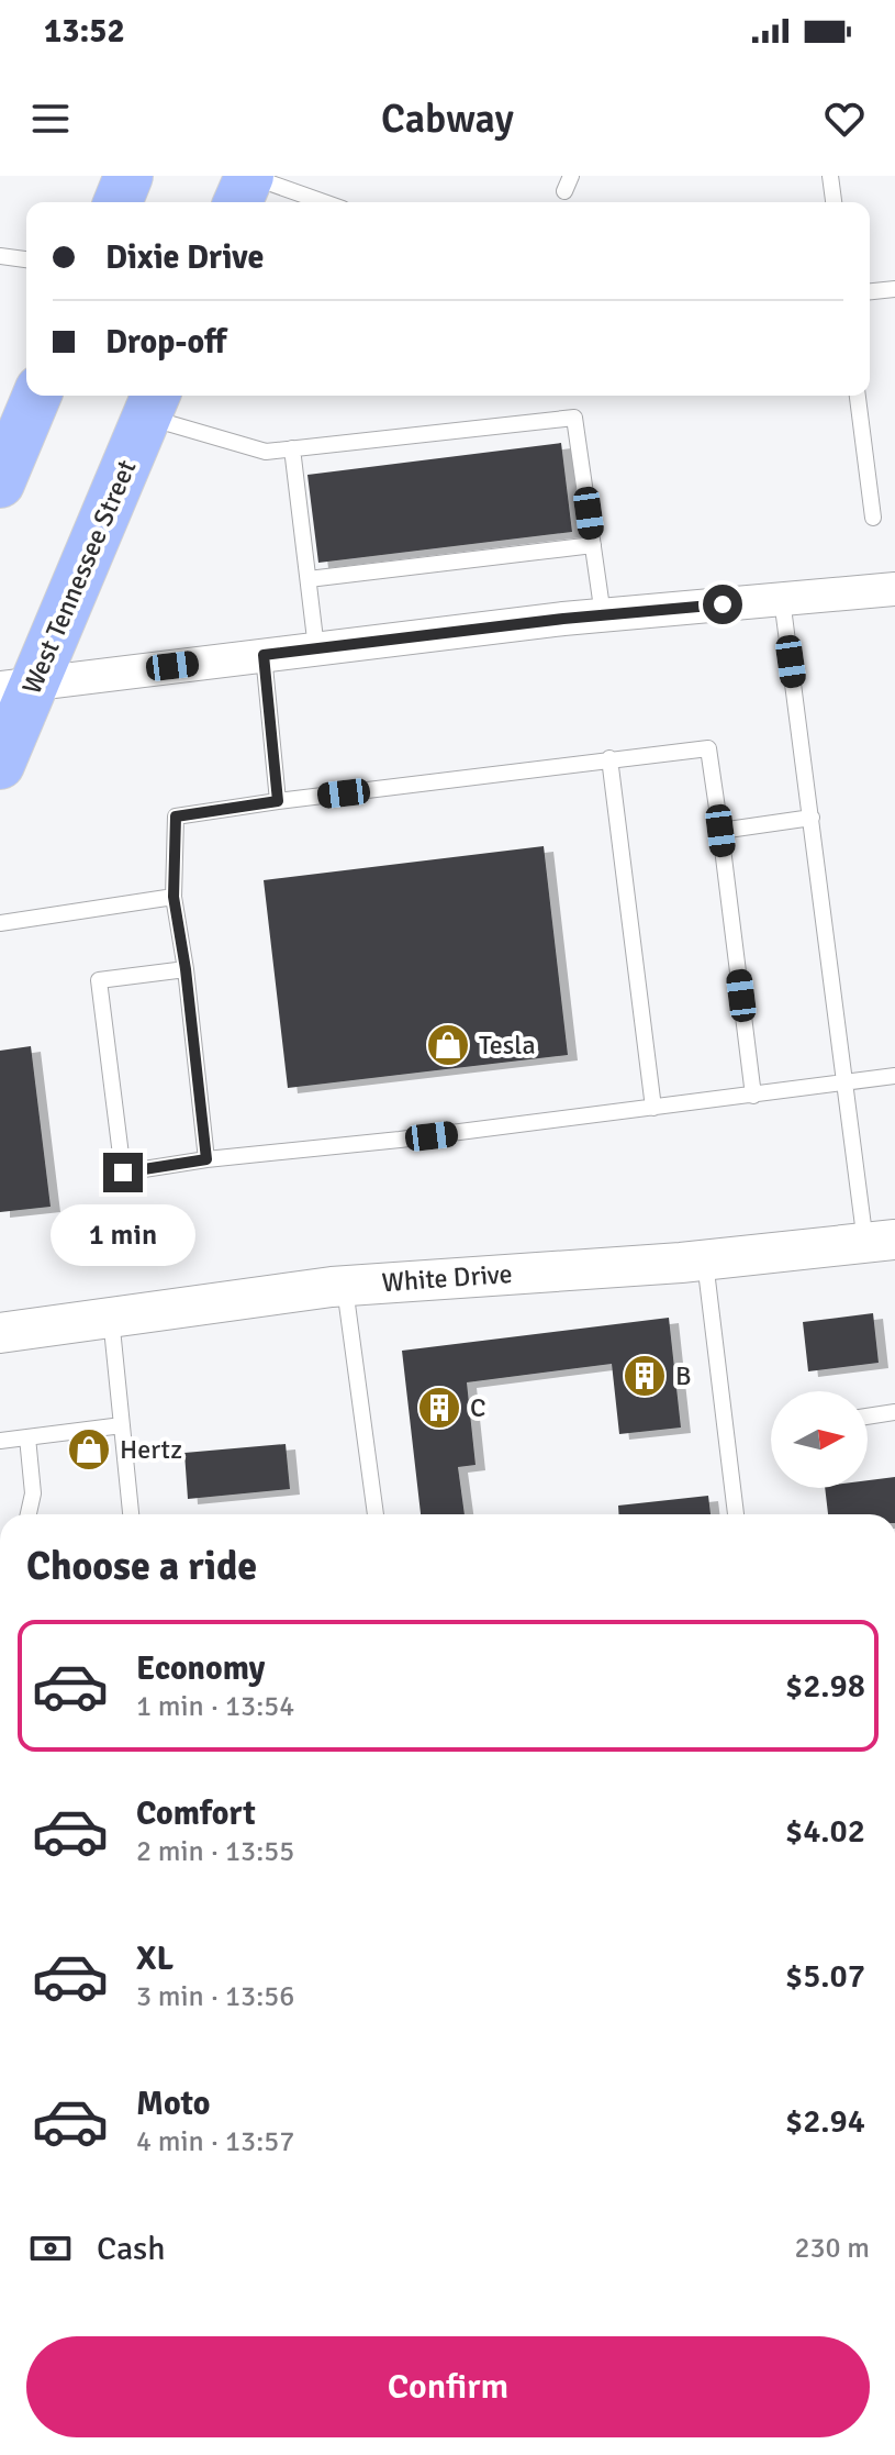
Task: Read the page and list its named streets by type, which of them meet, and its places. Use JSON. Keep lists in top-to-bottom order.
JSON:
{
  "streets": {
    "main road": ["West Tennessee Street"],
    "street": ["White Drive"]
  },
  "places": {
    "shop": ["Tesla", "Hertz"],
    "building": ["B", "C"]
  },
  "north": "right",
  "page": {
    "status": "13:52",
    "header": "Cabway",
    "banner": ["Dixie Drive", "Drop-off"],
    "bubble": "1 min",
    "heading": "Choose a ride",
    "list": [
      {
        "name": "Economy",
        "note": "1 min · 13:54",
        "value": "$2.98"
      },
      {
        "name": "Comfort",
        "note": "2 min · 13:55",
        "value": "$4.02"
      },
      {
        "name": "XL",
        "note": "3 min · 13:56",
        "value": "$5.07"
      },
      {
        "name": "Moto",
        "note": "4 min · 13:57",
        "value": "$2.94"
      }
    ],
    "pay": ["Cash", "230 m"],
    "buttons": "Confirm"
  }
}
